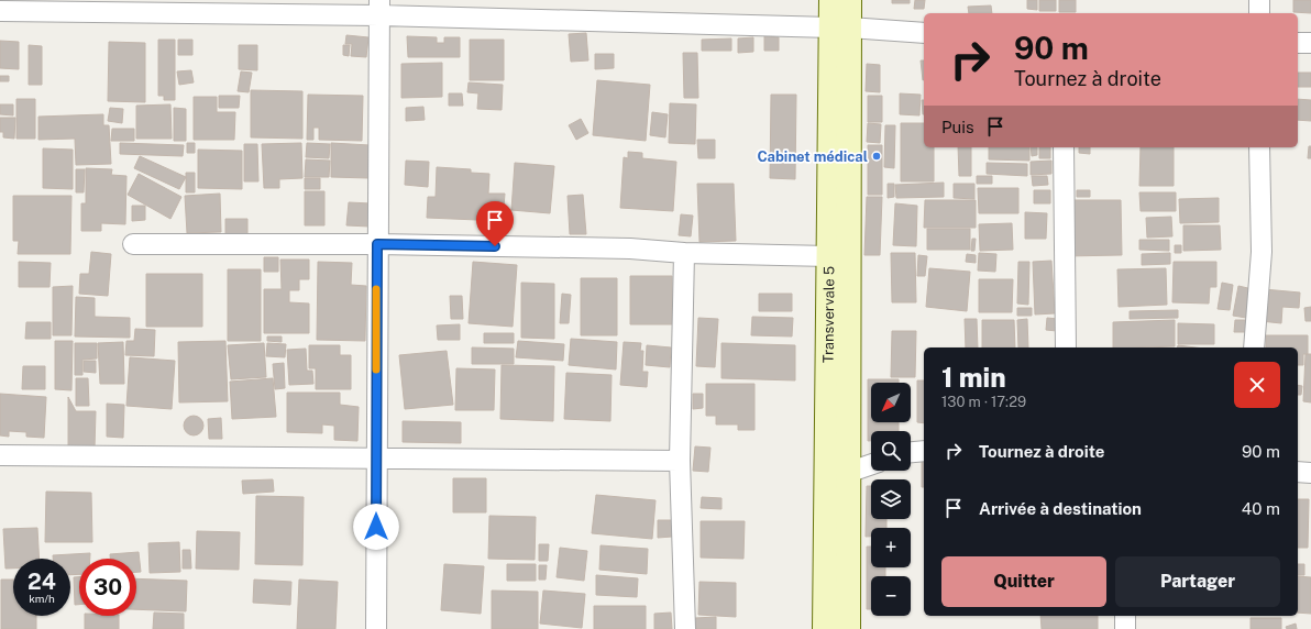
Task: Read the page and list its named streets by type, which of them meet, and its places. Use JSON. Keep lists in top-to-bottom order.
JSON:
{
  "streets": {
    "main road": ["Transvervale 5"]
  },
  "places": ["Cabinet médical"],
  "north": "bottom left",
  "page": {
    "turn": ["90 m", "Tournez à droite"],
    "then": "Puis",
    "heading": ["1 min", "130 m · 17:29"],
    "map_buttons": ["+", "−"],
    "list": [
      {
        "name": "Tournez à droite",
        "value": "90 m"
      },
      {
        "name": "Arrivée à destination",
        "value": "40 m"
      }
    ],
    "buttons": ["Quitter", "Partager"],
    "speed": "24 km/h",
    "limit": "30"
  }
}
